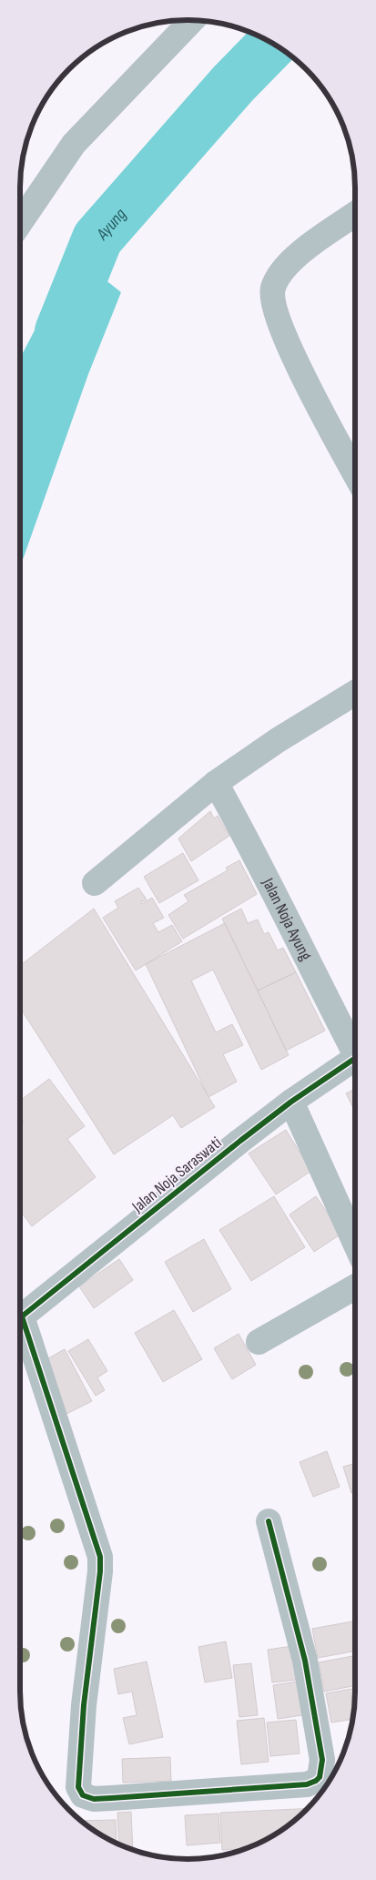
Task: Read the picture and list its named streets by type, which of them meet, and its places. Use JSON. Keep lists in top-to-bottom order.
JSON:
{
  "streets": {
    "street": ["Jalan Noja Ayung", "Jalan Noja Saraswati"]
  },
  "water": ["Ayung"]
}
